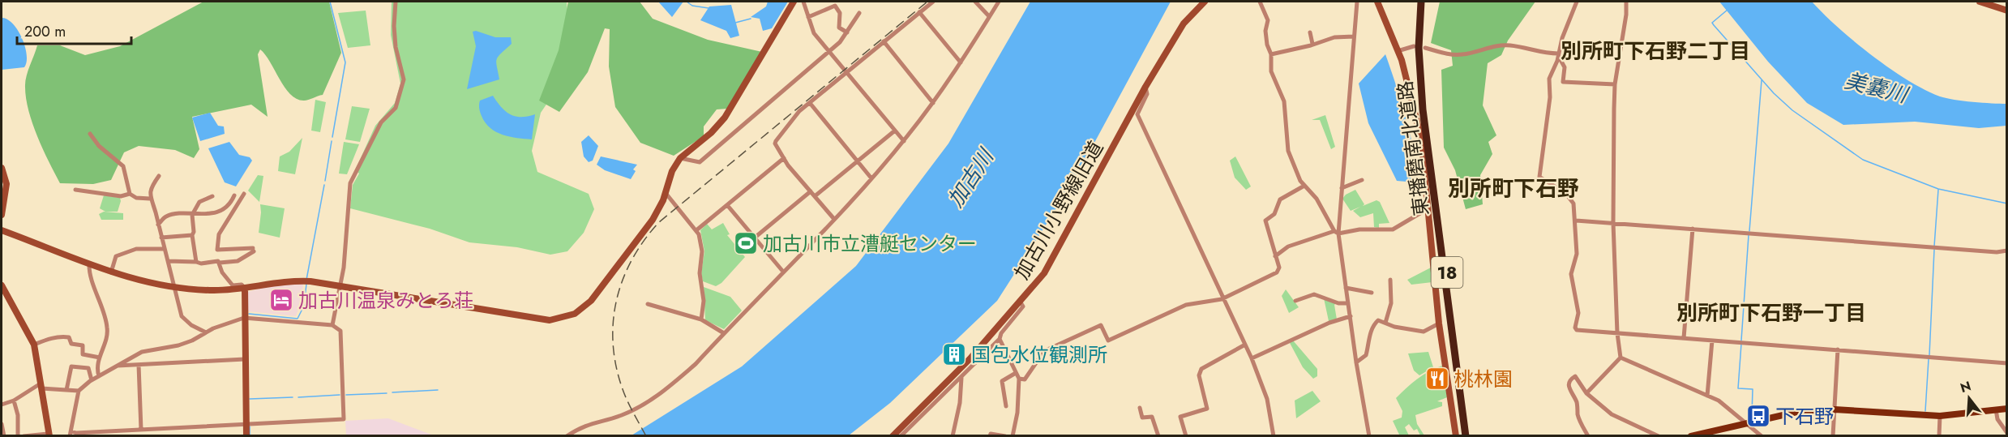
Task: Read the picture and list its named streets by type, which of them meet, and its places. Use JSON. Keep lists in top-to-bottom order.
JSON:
{
  "streets": {
    "highway": ["東播磨南北道路", "18"],
    "street": ["加古川小野線旧道"]
  },
  "districts": ["別所町下石野二丁目", "別所町下石野", "別所町下石野一丁目"],
  "water": ["美嚢川", "加古川"],
  "places": {
    "sports": ["加古川市立漕艇センター"],
    "hotel": ["加古川温泉みとろ荘"],
    "building": ["国包水位観測所"],
    "restaurant": ["桃林園"],
    "bus stop": ["下石野"]
  },
  "scale_bar": "200 m",
  "north": "top"
}
